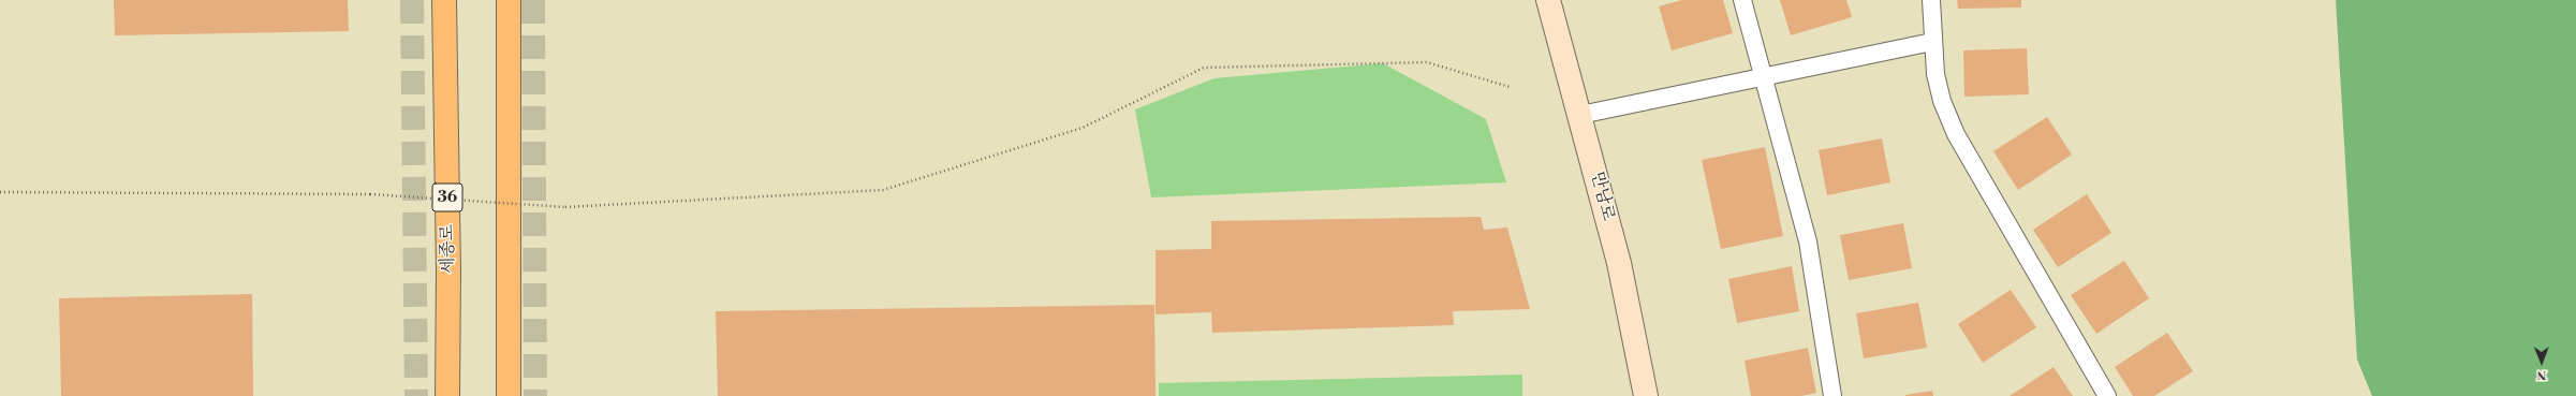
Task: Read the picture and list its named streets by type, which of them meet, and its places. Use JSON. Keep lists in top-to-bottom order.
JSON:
{
  "streets": {
    "main road": ["36", "세종로"],
    "street": ["만남로"]
  },
  "north": "bottom"
}
